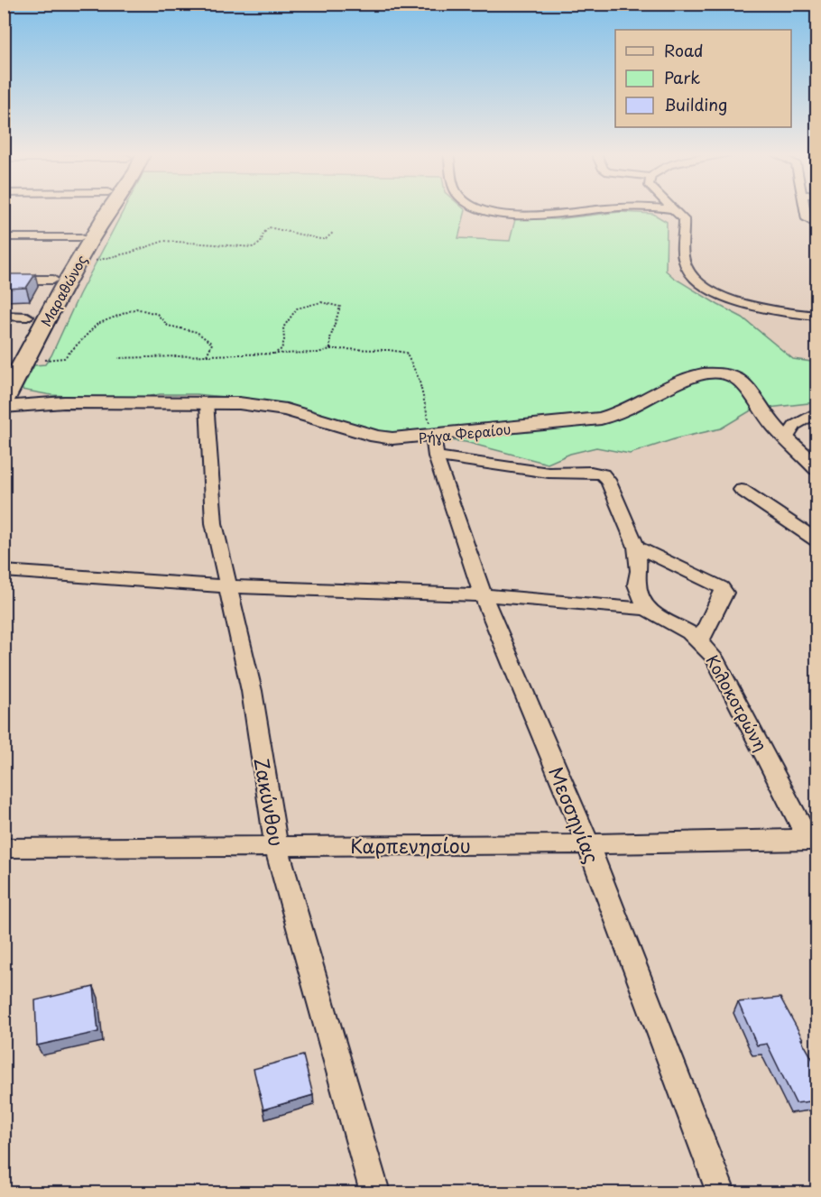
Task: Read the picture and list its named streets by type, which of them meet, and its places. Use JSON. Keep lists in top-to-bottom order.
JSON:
{
  "streets": {
    "main road": ["Μαραθώνος"],
    "street": [
      "Ρήγα Φεραίου",
      "Κολοκοτρώνη",
      "Ζακύνθου",
      "Μεσσηνίας",
      "Καρπενησίου"
    ]
  },
  "crossings": [
    ["Μαραθώνος", "Ρήγα Φεραίου"],
    ["Ρήγα Φεραίου", "Ζακύνθου"],
    ["Ρήγα Φεραίου", "Μεσσηνίας"],
    ["Κολοκοτρώνη", "Καρπενησίου"],
    ["Ζακύνθου", "Καρπενησίου"],
    ["Μεσσηνίας", "Καρπενησίου"]
  ],
  "legend": ["Road", "Park", "Building"]
}
